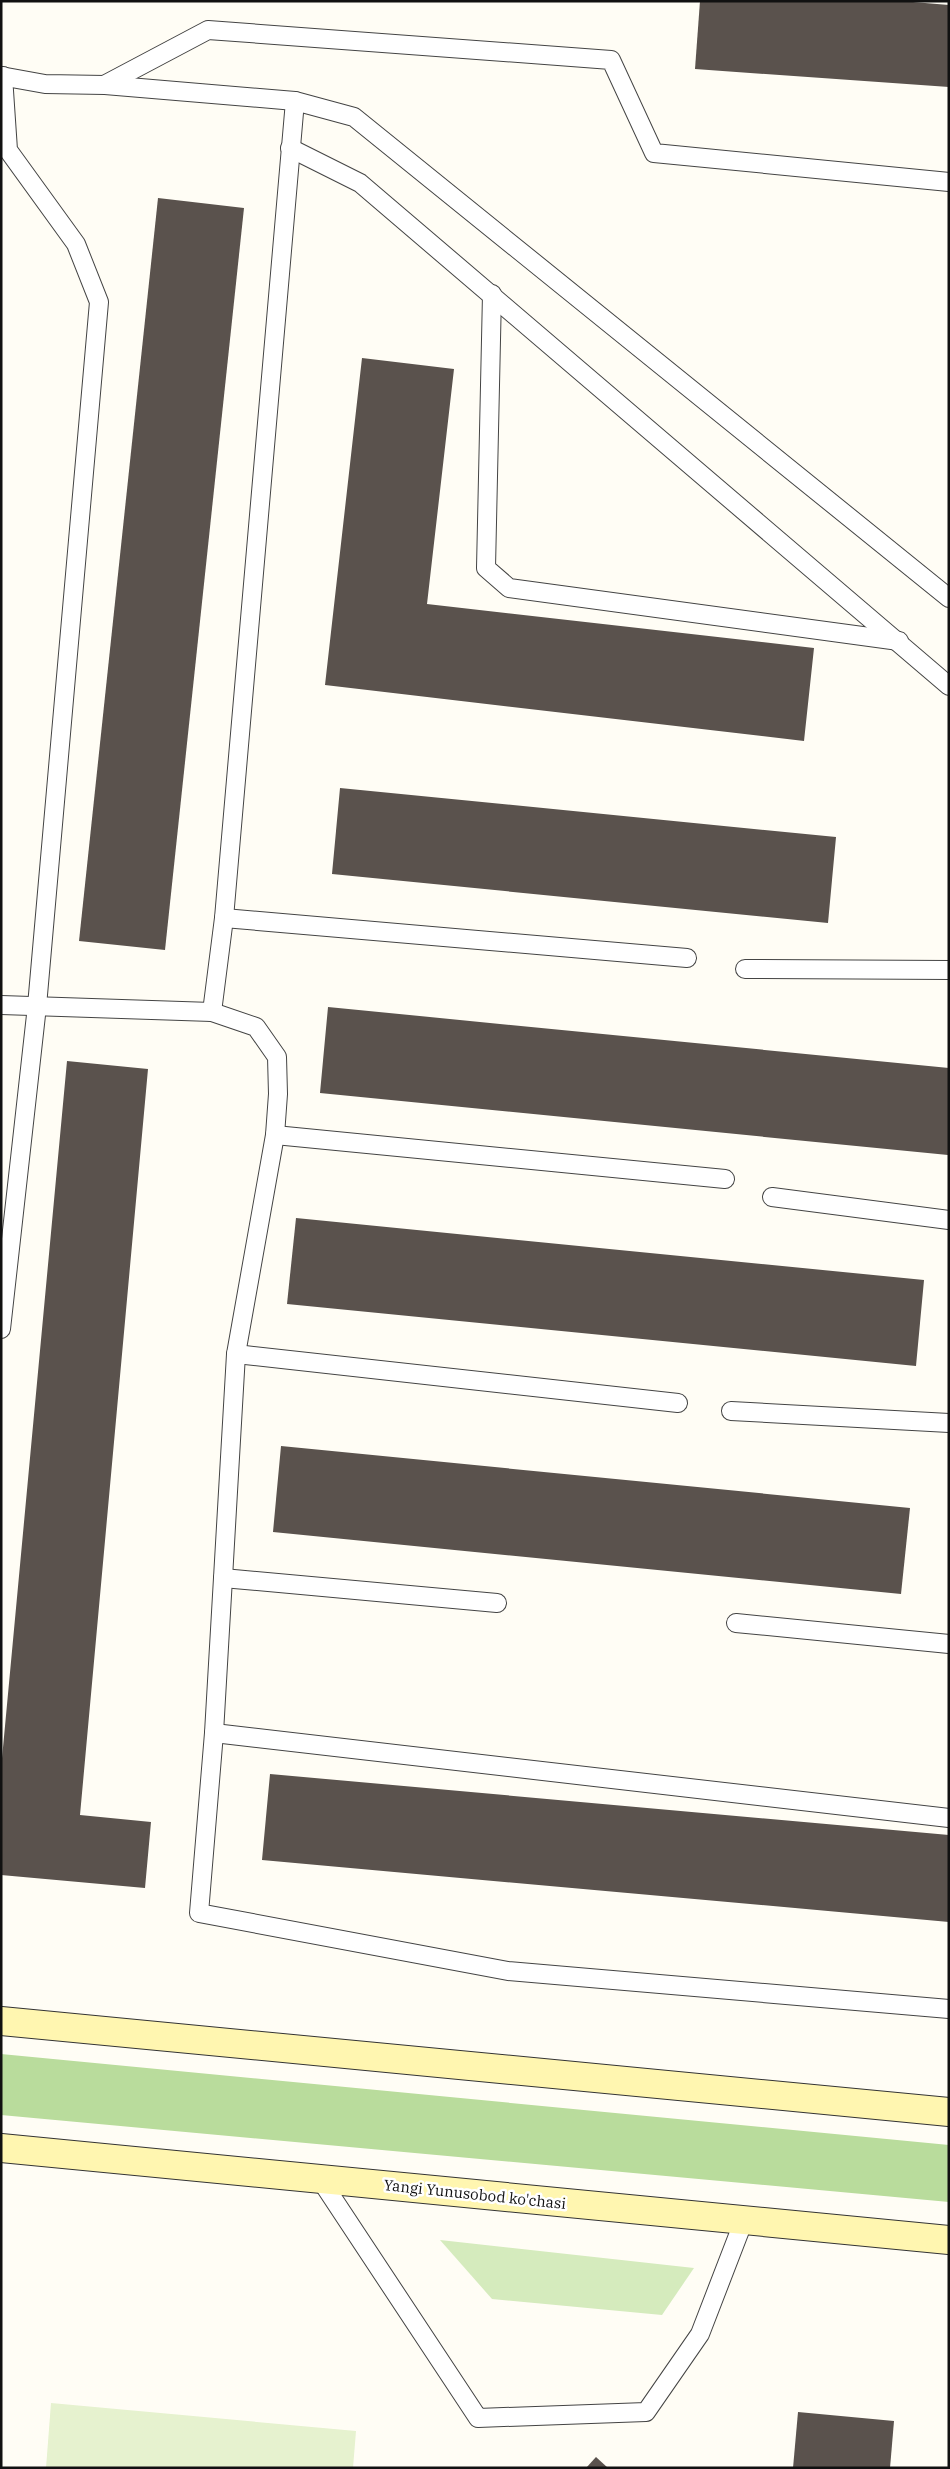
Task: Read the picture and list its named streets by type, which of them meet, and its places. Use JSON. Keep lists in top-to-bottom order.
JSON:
{
  "streets": {
    "main road": ["Yangi Yunusobod ko'chasi"]
  }
}
